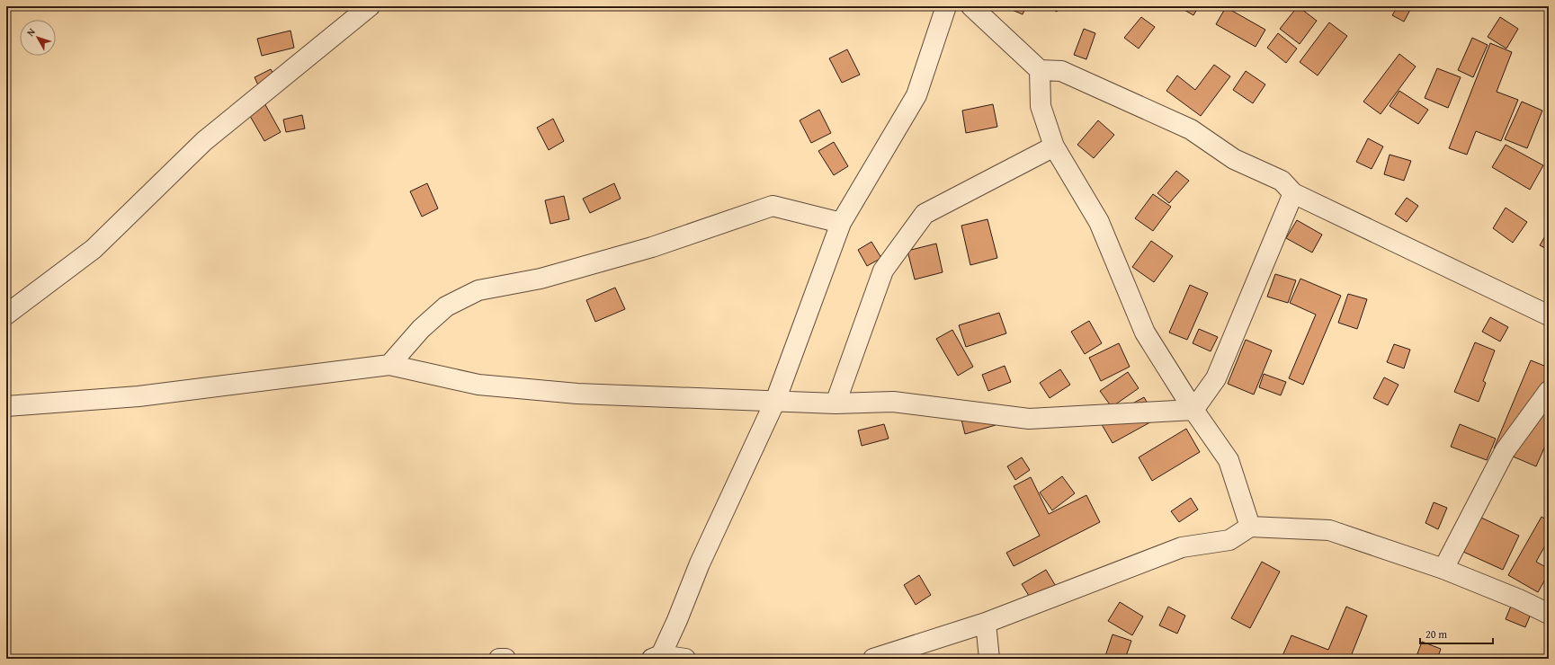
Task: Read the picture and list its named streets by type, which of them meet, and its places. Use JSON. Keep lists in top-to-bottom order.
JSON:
{
  "scale_bar": "20 m",
  "north": "top left"
}
